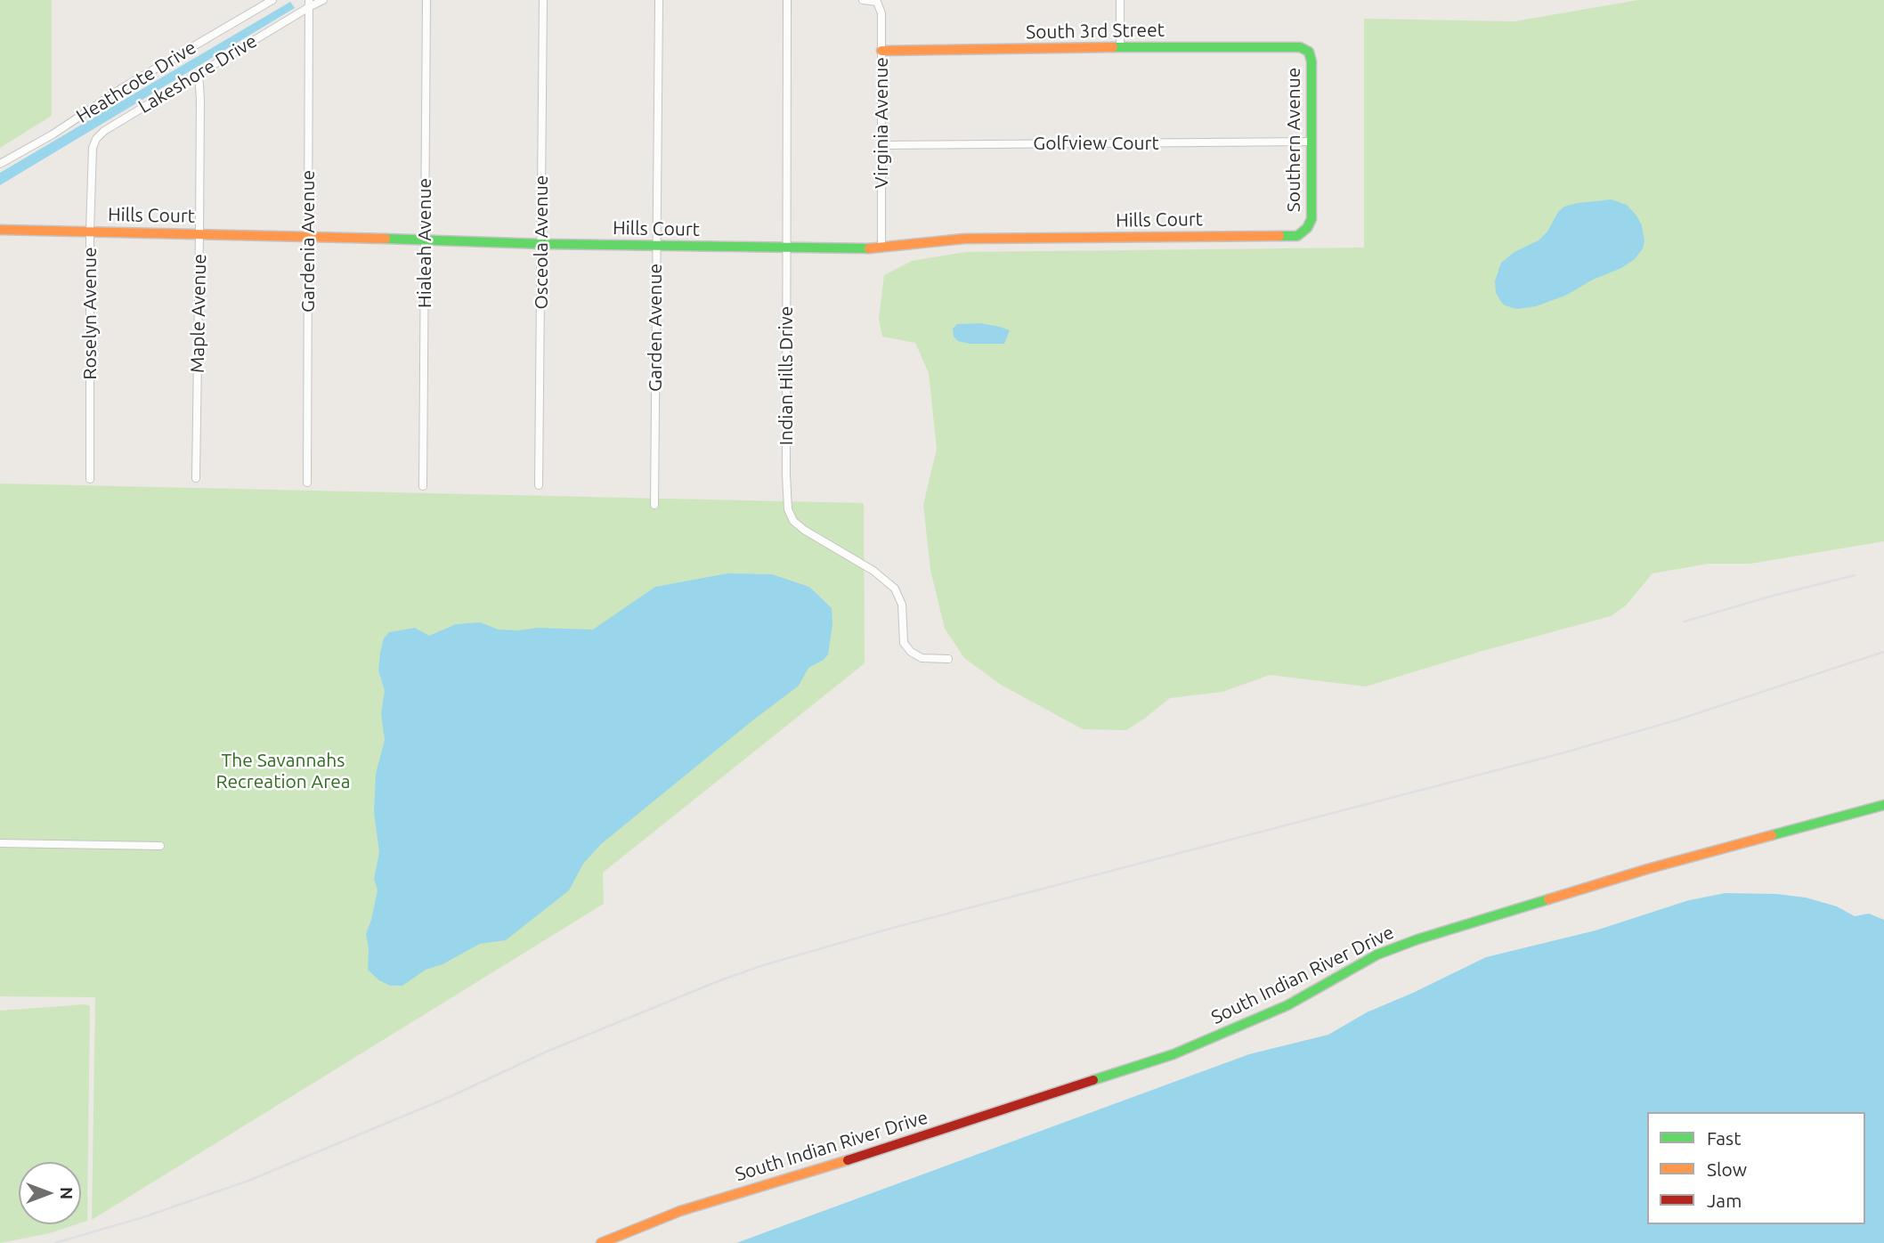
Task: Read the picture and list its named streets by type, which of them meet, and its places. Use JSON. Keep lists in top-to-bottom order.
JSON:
{
  "streets": {
    "street": [
      "South 3rd Street",
      "Lakeshore Drive",
      "Heathcote Drive",
      "Virginia Avenue",
      "Southern Avenue",
      "Golfview Court",
      "Hills Court",
      "Gardenia Avenue",
      "Osceola Avenue",
      "Hialeah Avenue",
      "Roselyn Avenue",
      "Maple Avenue",
      "Garden Avenue",
      "Indian Hills Drive",
      "South Indian River Drive"
    ]
  },
  "crossings": [
    ["South 3rd Street", "Virginia Avenue"],
    ["South 3rd Street", "Southern Avenue"],
    ["Lakeshore Drive", "Gardenia Avenue"],
    ["Lakeshore Drive", "Roselyn Avenue"],
    ["Lakeshore Drive", "Maple Avenue"],
    ["Virginia Avenue", "Golfview Court"],
    ["Virginia Avenue", "Hills Court"],
    ["Southern Avenue", "Golfview Court"],
    ["Southern Avenue", "Hills Court"],
    ["Hills Court", "Gardenia Avenue"],
    ["Hills Court", "Osceola Avenue"],
    ["Hills Court", "Hialeah Avenue"],
    ["Hills Court", "Roselyn Avenue"],
    ["Hills Court", "Maple Avenue"],
    ["Hills Court", "Garden Avenue"],
    ["Hills Court", "Indian Hills Drive"]
  ],
  "parks": ["The Savannahs Recreation Area"],
  "legend": ["Fast", "Slow", "Jam"],
  "north": "right"
}
